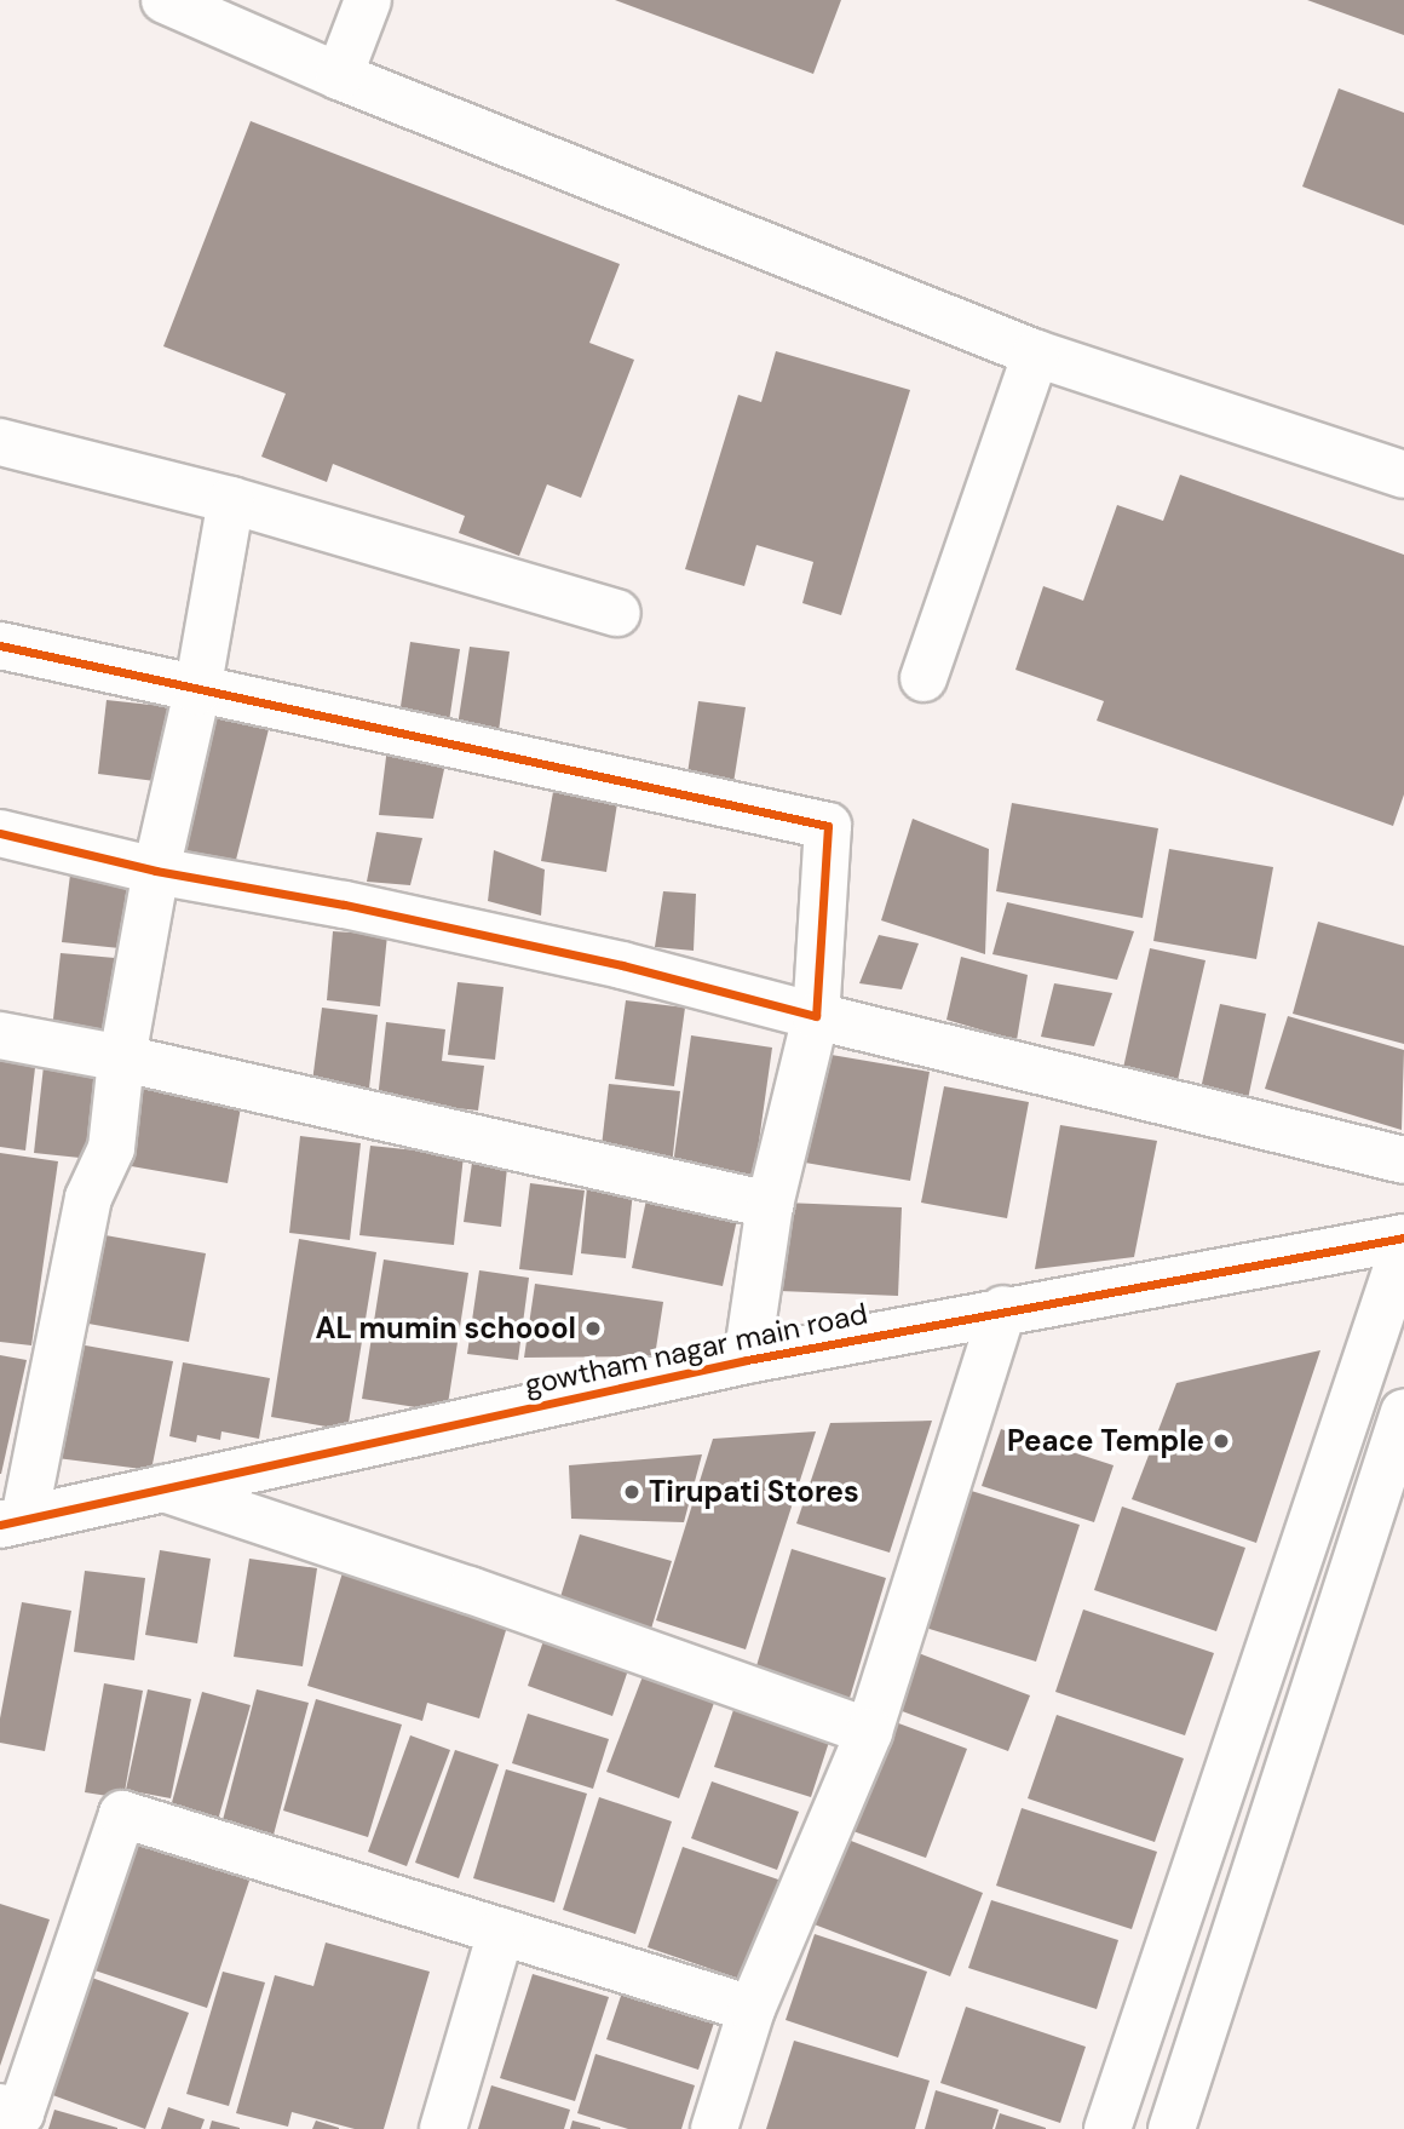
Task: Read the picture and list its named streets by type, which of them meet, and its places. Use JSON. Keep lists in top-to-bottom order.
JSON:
{
  "streets": {
    "street": ["gowtham nagar main road"]
  },
  "places": ["AL mumin schoool", "Peace Temple", "Tirupati Stores"]
}
